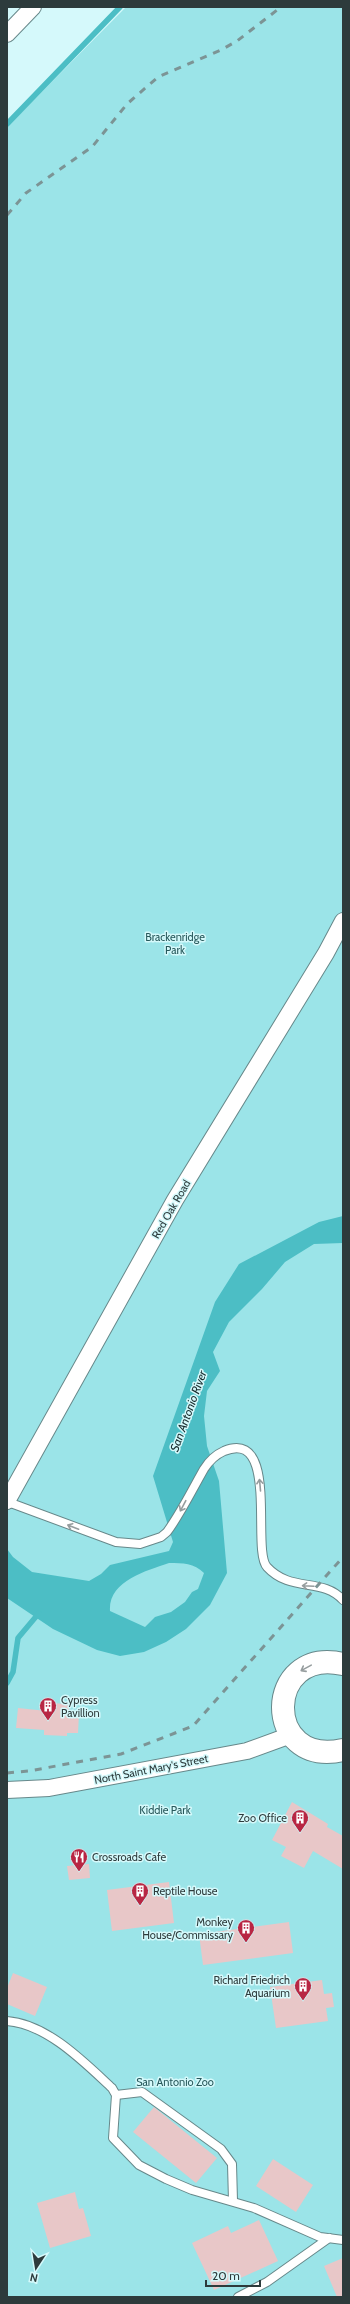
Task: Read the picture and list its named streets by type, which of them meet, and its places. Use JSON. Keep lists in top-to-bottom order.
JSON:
{
  "streets": {
    "street": ["Red Oak Road", "North Saint Mary's Street"]
  },
  "water": ["San Antonio River"],
  "parks": ["Brackenridge Park", "Kiddie Park", "San Antonio Zoo"],
  "places": {
    "building": [
      "Cypress Pavillion",
      "Zoo Office",
      "Reptile House",
      "Monkey House/Commissary",
      "Richard Friedrich Aquarium"
    ],
    "restaurant": ["Crossroads Cafe"]
  },
  "scale_bar": "20 m",
  "north": "bottom"
}
